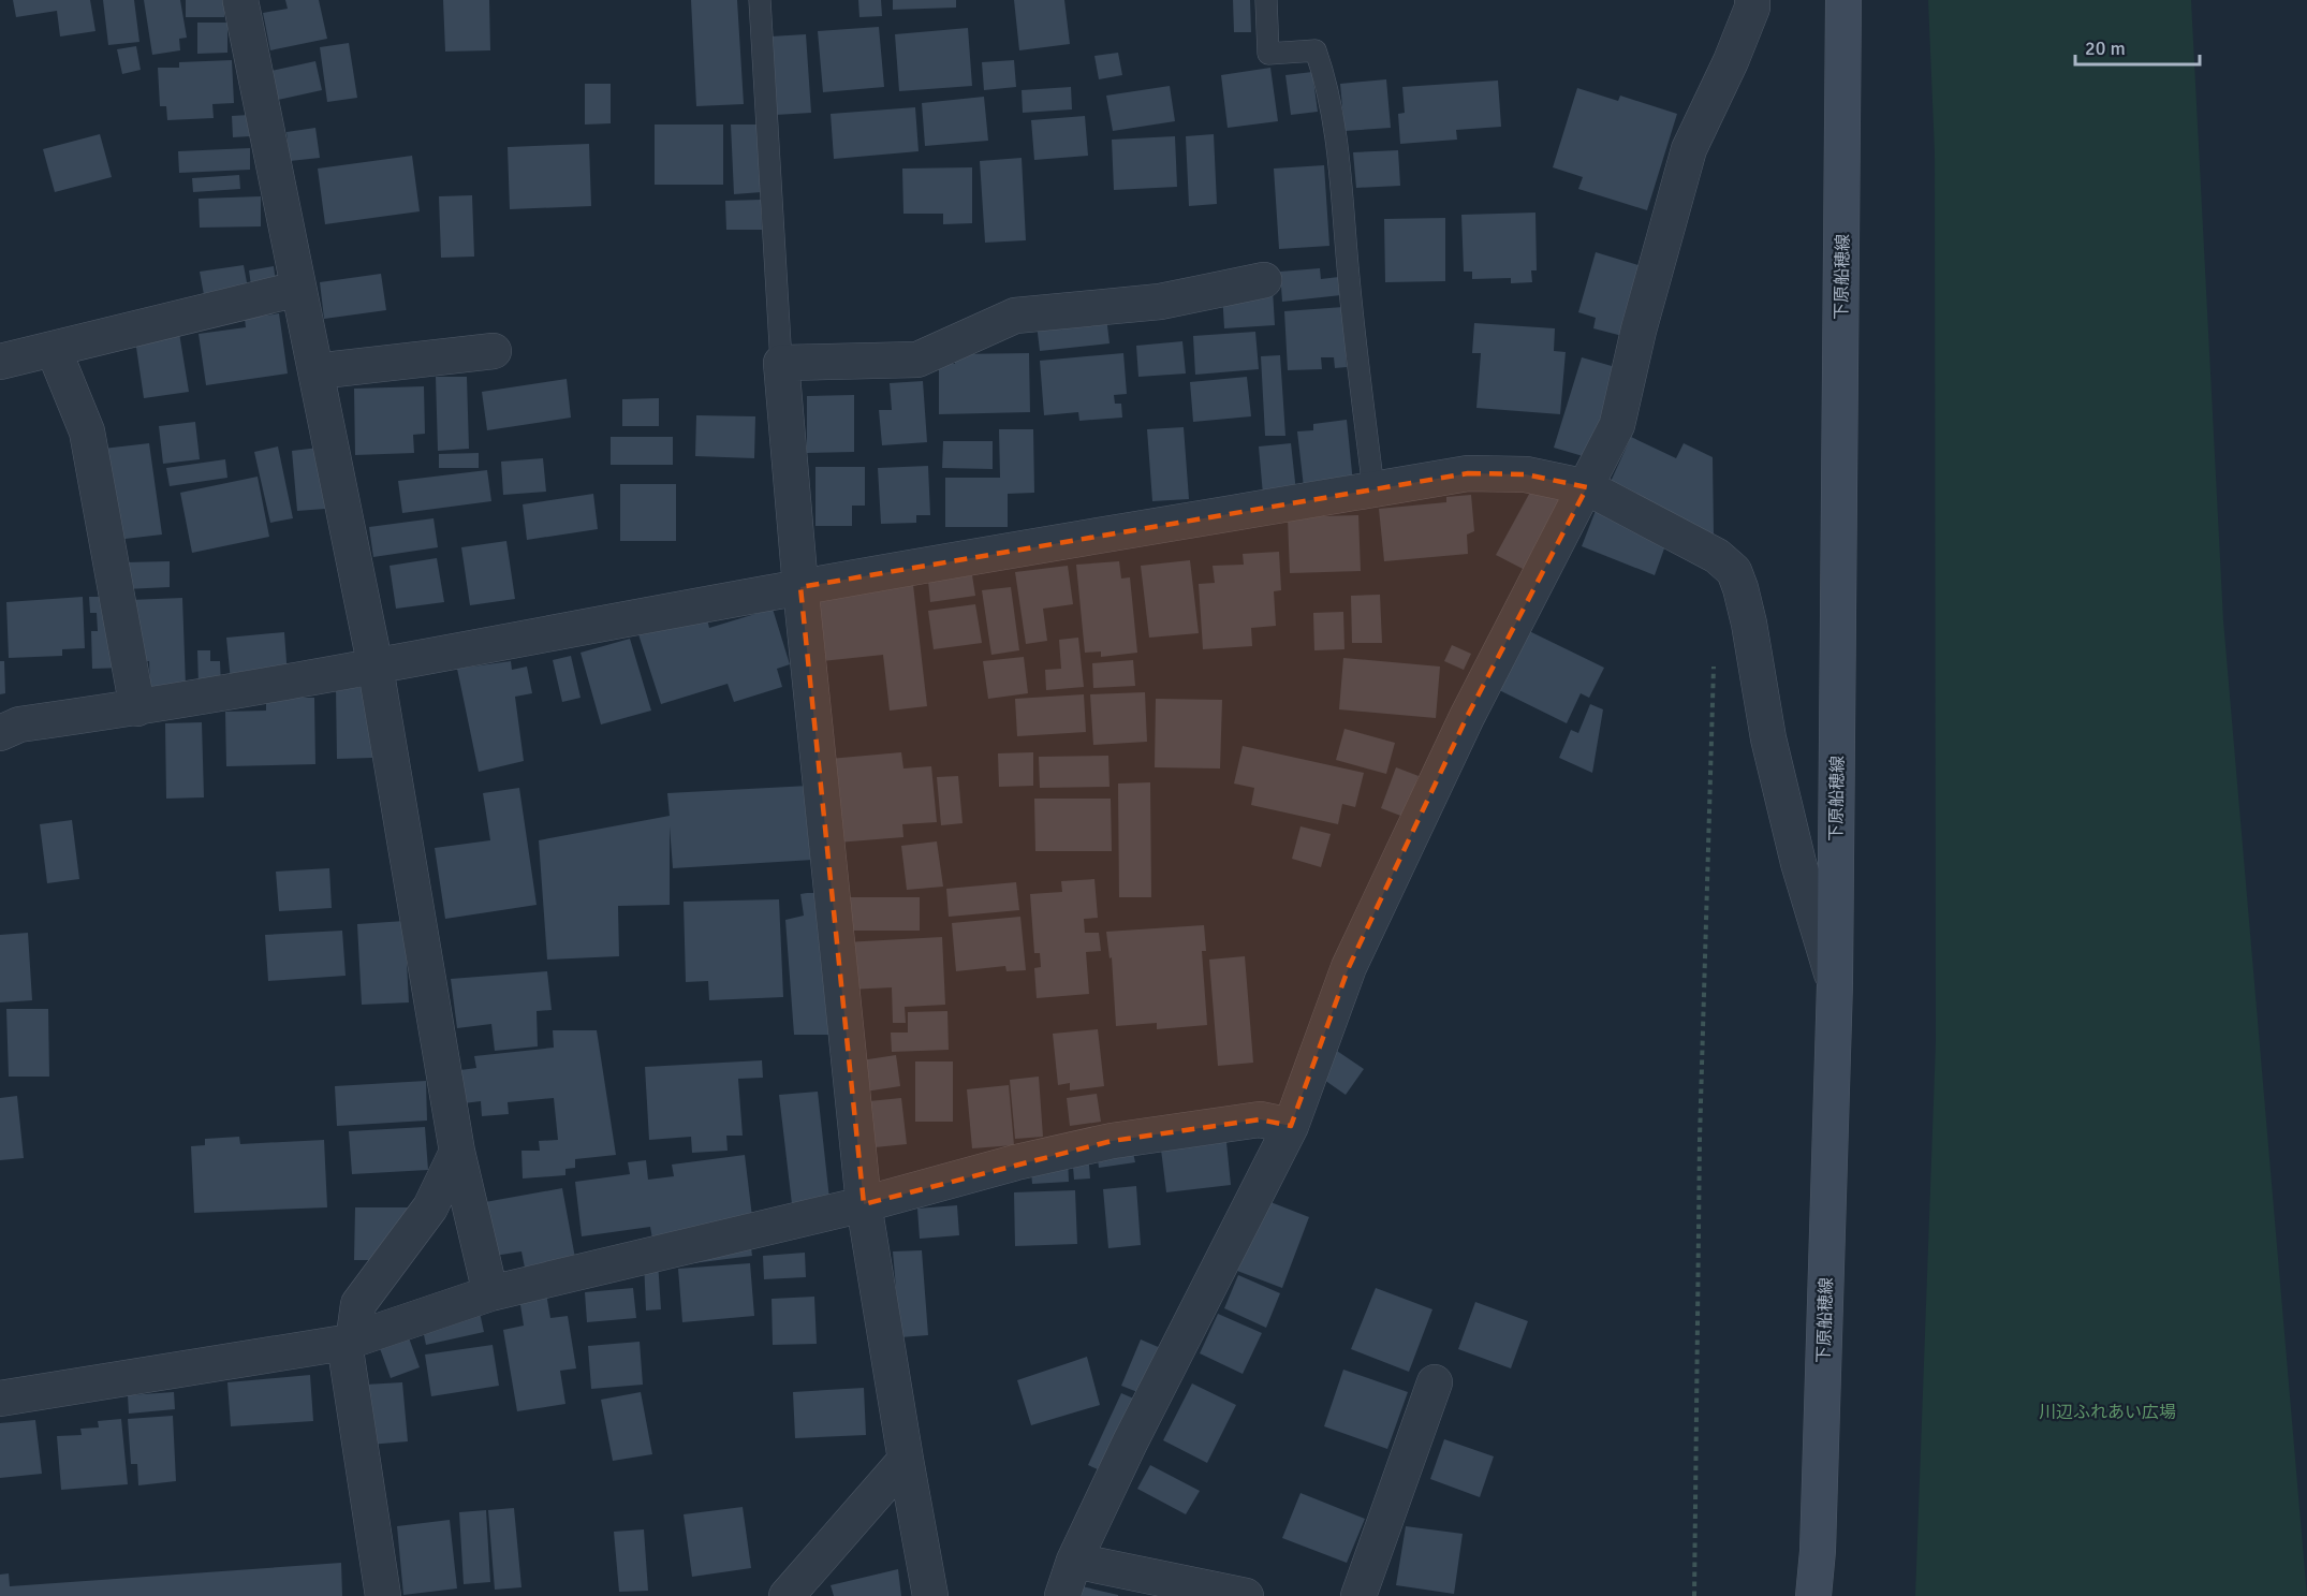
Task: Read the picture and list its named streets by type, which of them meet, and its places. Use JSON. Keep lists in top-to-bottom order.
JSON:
{
  "streets": {
    "main road": ["下原船穂線"]
  },
  "parks": ["川辺ふれあい広場"],
  "scale_bar": "20 m"
}
